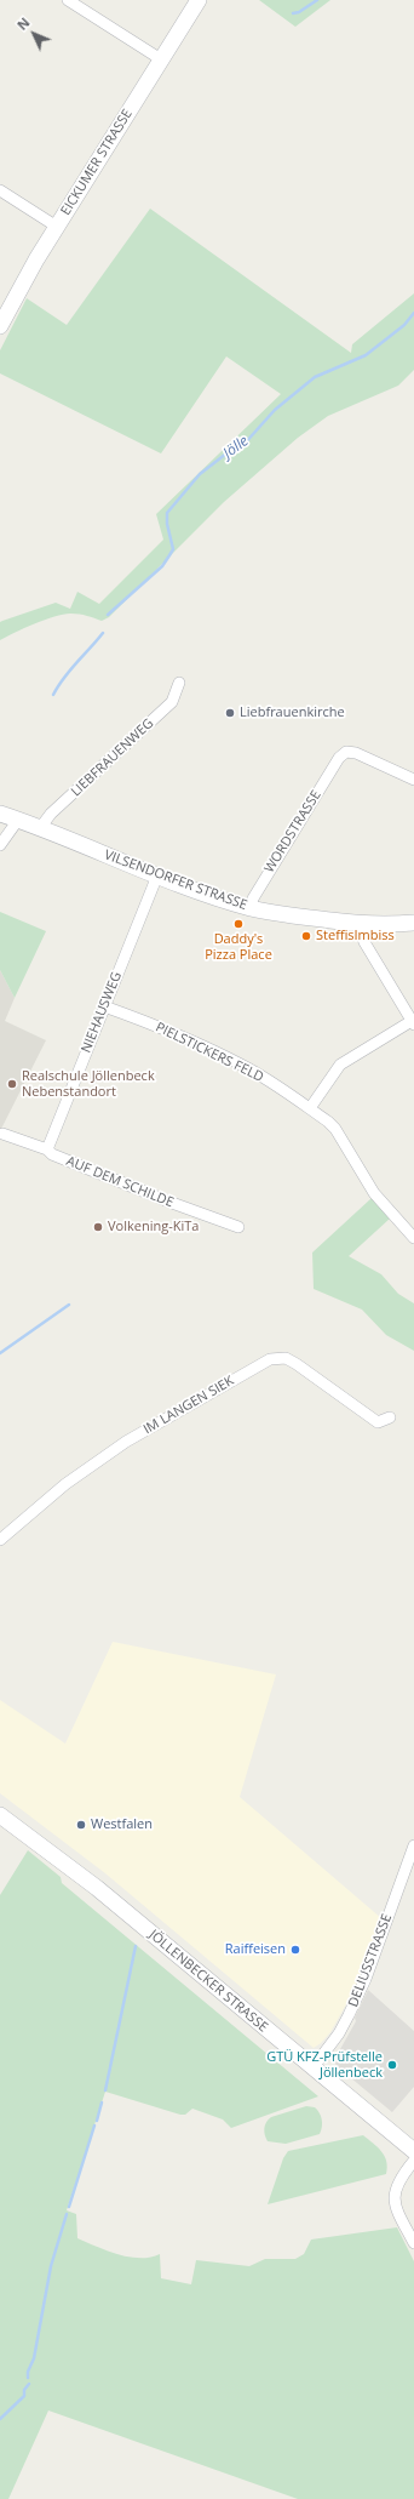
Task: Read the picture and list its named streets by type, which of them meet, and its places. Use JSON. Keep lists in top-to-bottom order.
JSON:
{
  "streets": {
    "main road": ["EICKUMER STRASSE", "VILSENDORFER STRASSE", "JÖLLENBECKER STRASSE"],
    "street": [
      "LIEBFRAUENWEG",
      "WORDSTRASSE",
      "NIEHAUSWEG",
      "PIELSTICKERS FELD",
      "AUF DEM SCHILDE",
      "IM LANGEN SIEK",
      "DELIUSSTRASSE"
    ]
  },
  "crossings": [
    ["LIEBFRAUENWEG", "VILSENDORFER STRASSE"],
    ["WORDSTRASSE", "VILSENDORFER STRASSE"],
    ["VILSENDORFER STRASSE", "NIEHAUSWEG"],
    ["NIEHAUSWEG", "PIELSTICKERS FELD"],
    ["NIEHAUSWEG", "AUF DEM SCHILDE"],
    ["DELIUSSTRASSE", "JÖLLENBECKER STRASSE"]
  ],
  "water": ["Jölle"],
  "places": [
    "Liebfrauenkirche",
    "Daddy's Pizza Place",
    "SteffisImbiss",
    "Realschule Jöllenbeck Nebenstandort",
    "Volkening-KiTa",
    "Westfalen",
    "Raiffeisen",
    "GTÜ KFZ-Prüfstelle Jöllenbeck"
  ],
  "north": "top left"
}
